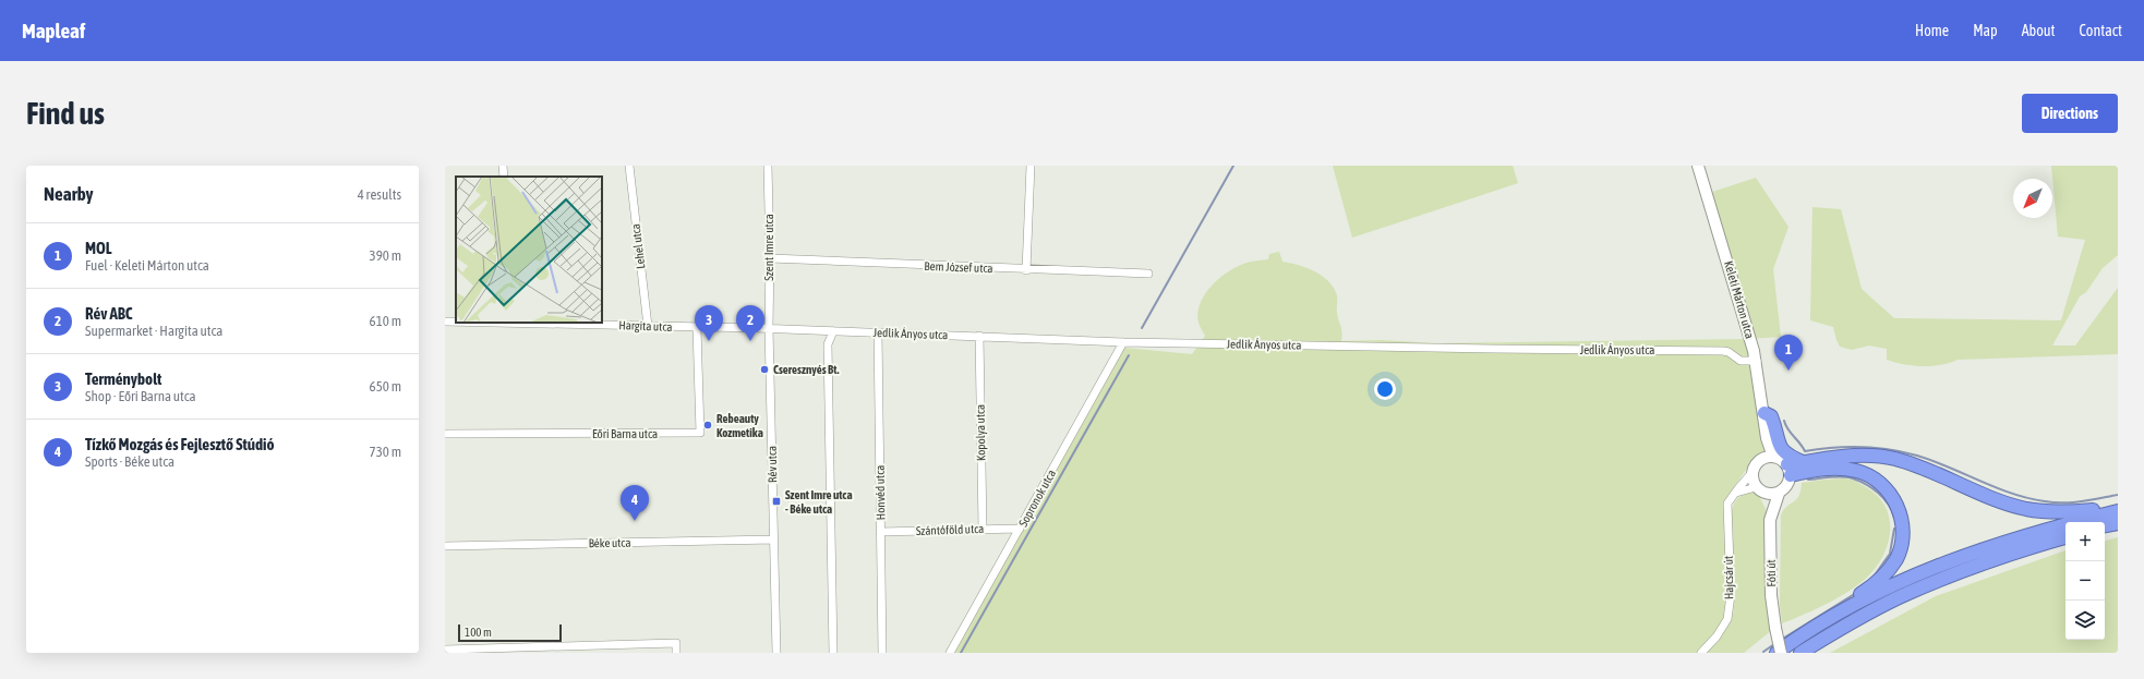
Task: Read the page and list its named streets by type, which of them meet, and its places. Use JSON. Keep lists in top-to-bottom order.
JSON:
{
  "streets": {
    "main road": ["Keleti Márton utca", "Fóti út"],
    "street": [
      "Lehel utca",
      "Szent Imre utca",
      "Bem József utca",
      "Hargita utca",
      "Jedlik Ányos utca",
      "Kopolya utca",
      "Eőri Barna utca",
      "Rév utca",
      "Honvéd utca",
      "Sopronok utca",
      "Szántóföld utca",
      "Béke utca",
      "Hajcsár út"
    ]
  },
  "crossings": [
    ["Lehel utca", "Hargita utca"],
    ["Szent Imre utca", "Bem József utca"],
    ["Szent Imre utca", "Hargita utca"],
    ["Szent Imre utca", "Jedlik Ányos utca"],
    ["Szent Imre utca", "Rév utca"],
    ["Keleti Márton utca", "Jedlik Ányos utca"],
    ["Keleti Márton utca", "Fóti út"],
    ["Keleti Márton utca", "Hajcsár út"],
    ["Hargita utca", "Jedlik Ányos utca"],
    ["Hargita utca", "Eőri Barna utca"],
    ["Hargita utca", "Rév utca"],
    ["Jedlik Ányos utca", "Kopolya utca"],
    ["Jedlik Ányos utca", "Rév utca"],
    ["Jedlik Ányos utca", "Honvéd utca"],
    ["Jedlik Ányos utca", "Sopronok utca"],
    ["Kopolya utca", "Szántóföld utca"],
    ["Rév utca", "Béke utca"],
    ["Honvéd utca", "Szántóföld utca"],
    ["Sopronok utca", "Szántóföld utca"],
    ["Fóti út", "Hajcsár út"]
  ],
  "places": {
    "other": ["Cseresznyés Bt.", "Rebeauty Kozmetika"],
    "transit": ["Szent Imre utca - Béke utca"]
  },
  "scale_bar": "100 m",
  "north": "bottom left",
  "page": {
    "header": "Mapleaf",
    "nav": [
      "Home",
      "Map",
      "About",
      "Contact"
    ],
    "buttons": "Directions",
    "title": "Find us",
    "heading": ["Nearby", "4 results"],
    "list": [
      {
        "mark": "1",
        "name": "MOL",
        "note": "Fuel · Keleti Márton utca",
        "value": "390 m"
      },
      {
        "mark": "2",
        "name": "Rév ABC",
        "note": "Supermarket · Hargita utca",
        "value": "610 m"
      },
      {
        "mark": "3",
        "name": "Terménybolt",
        "note": "Shop · Eőri Barna utca",
        "value": "650 m"
      },
      {
        "mark": "4",
        "name": "Tízkő Mozgás és Fejlesztő Stúdió",
        "note": "Sports · Béke utca",
        "value": "730 m"
      }
    ],
    "pins": [
      "2",
      "3",
      "1",
      "4"
    ],
    "map_buttons": ["+", "−"],
    "scale": "100 m"
  }
}
